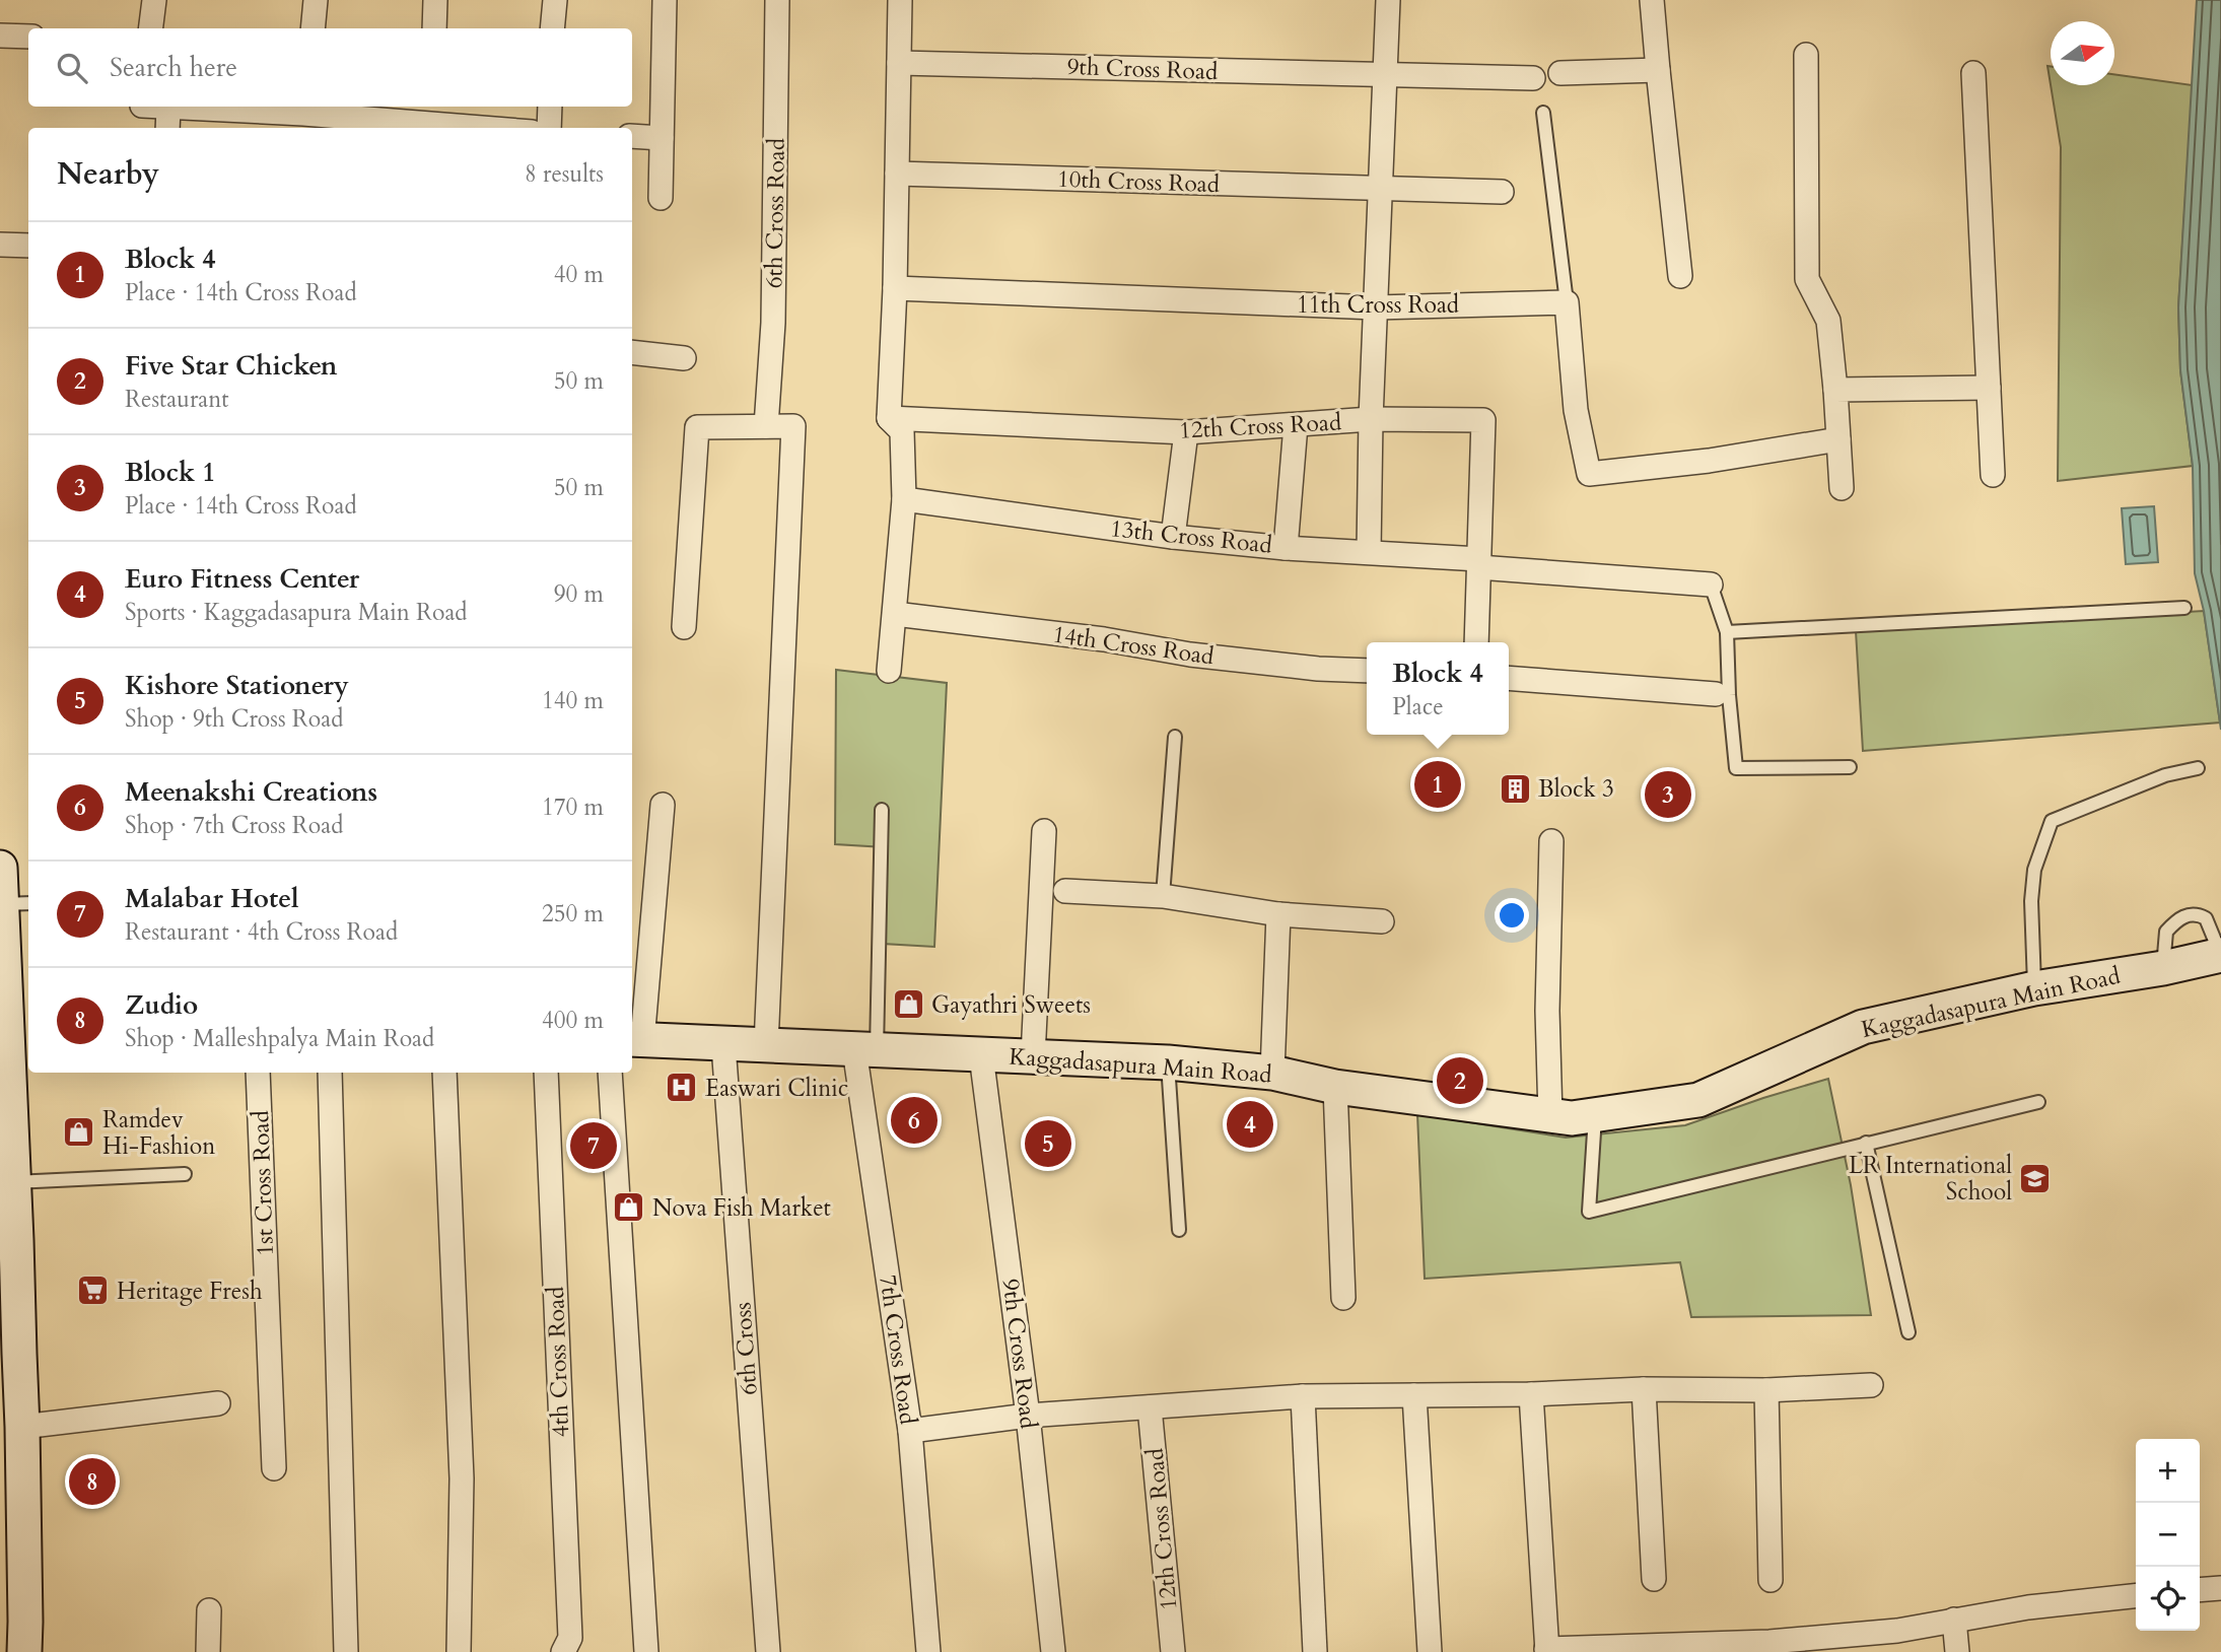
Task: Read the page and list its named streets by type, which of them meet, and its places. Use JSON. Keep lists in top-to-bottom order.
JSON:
{
  "streets": {
    "main road": ["Kaggadasapura Main Road"],
    "street": [
      "9th Cross Road",
      "10th Cross Road",
      "6th Cross Road",
      "11th Cross Road",
      "12th Cross Road",
      "13th Cross Road",
      "14th Cross Road",
      "1st Cross Road",
      "6th Cross",
      "7th Cross Road",
      "4th Cross Road"
    ]
  },
  "crossings": [
    ["9th Cross Road", "Kaggadasapura Main Road"],
    ["12th Cross Road", "13th Cross Road"],
    ["Kaggadasapura Main Road", "6th Cross"],
    ["Kaggadasapura Main Road", "7th Cross Road"]
  ],
  "places": {
    "building": ["Block 3"],
    "shop": ["Gayathri Sweets", "Ramdev Hi-Fashion", "Nova Fish Market"],
    "hospital": ["Easwari Clinic"],
    "school or university": ["LR International School"],
    "supermarket": ["Heritage Fresh"]
  },
  "north": "right",
  "page": {
    "search": "Search here",
    "heading": ["Nearby", "8 results"],
    "list": [
      {
        "mark": "1",
        "name": "Block 4",
        "note": "Place · 14th Cross Road",
        "value": "40 m"
      },
      {
        "mark": "2",
        "name": "Five Star Chicken",
        "note": "Restaurant",
        "value": "50 m"
      },
      {
        "mark": "3",
        "name": "Block 1",
        "note": "Place · 14th Cross Road",
        "value": "50 m"
      },
      {
        "mark": "4",
        "name": "Euro Fitness Center",
        "note": "Sports · Kaggadasapura Main Road",
        "value": "90 m"
      },
      {
        "mark": "5",
        "name": "Kishore Stationery",
        "note": "Shop · 9th Cross Road",
        "value": "140 m"
      },
      {
        "mark": "6",
        "name": "Meenakshi Creations",
        "note": "Shop · 7th Cross Road",
        "value": "170 m"
      },
      {
        "mark": "7",
        "name": "Malabar Hotel",
        "note": "Restaurant · 4th Cross Road",
        "value": "250 m"
      },
      {
        "mark": "8",
        "name": "Zudio",
        "note": "Shop · Malleshpalya Main Road",
        "value": "400 m"
      }
    ],
    "popup": ["Block 4", "Place"],
    "pins": [
      "1",
      "3",
      "2",
      "6",
      "4",
      "5",
      "7",
      "8"
    ],
    "map_buttons": ["+", "−"]
  }
}
